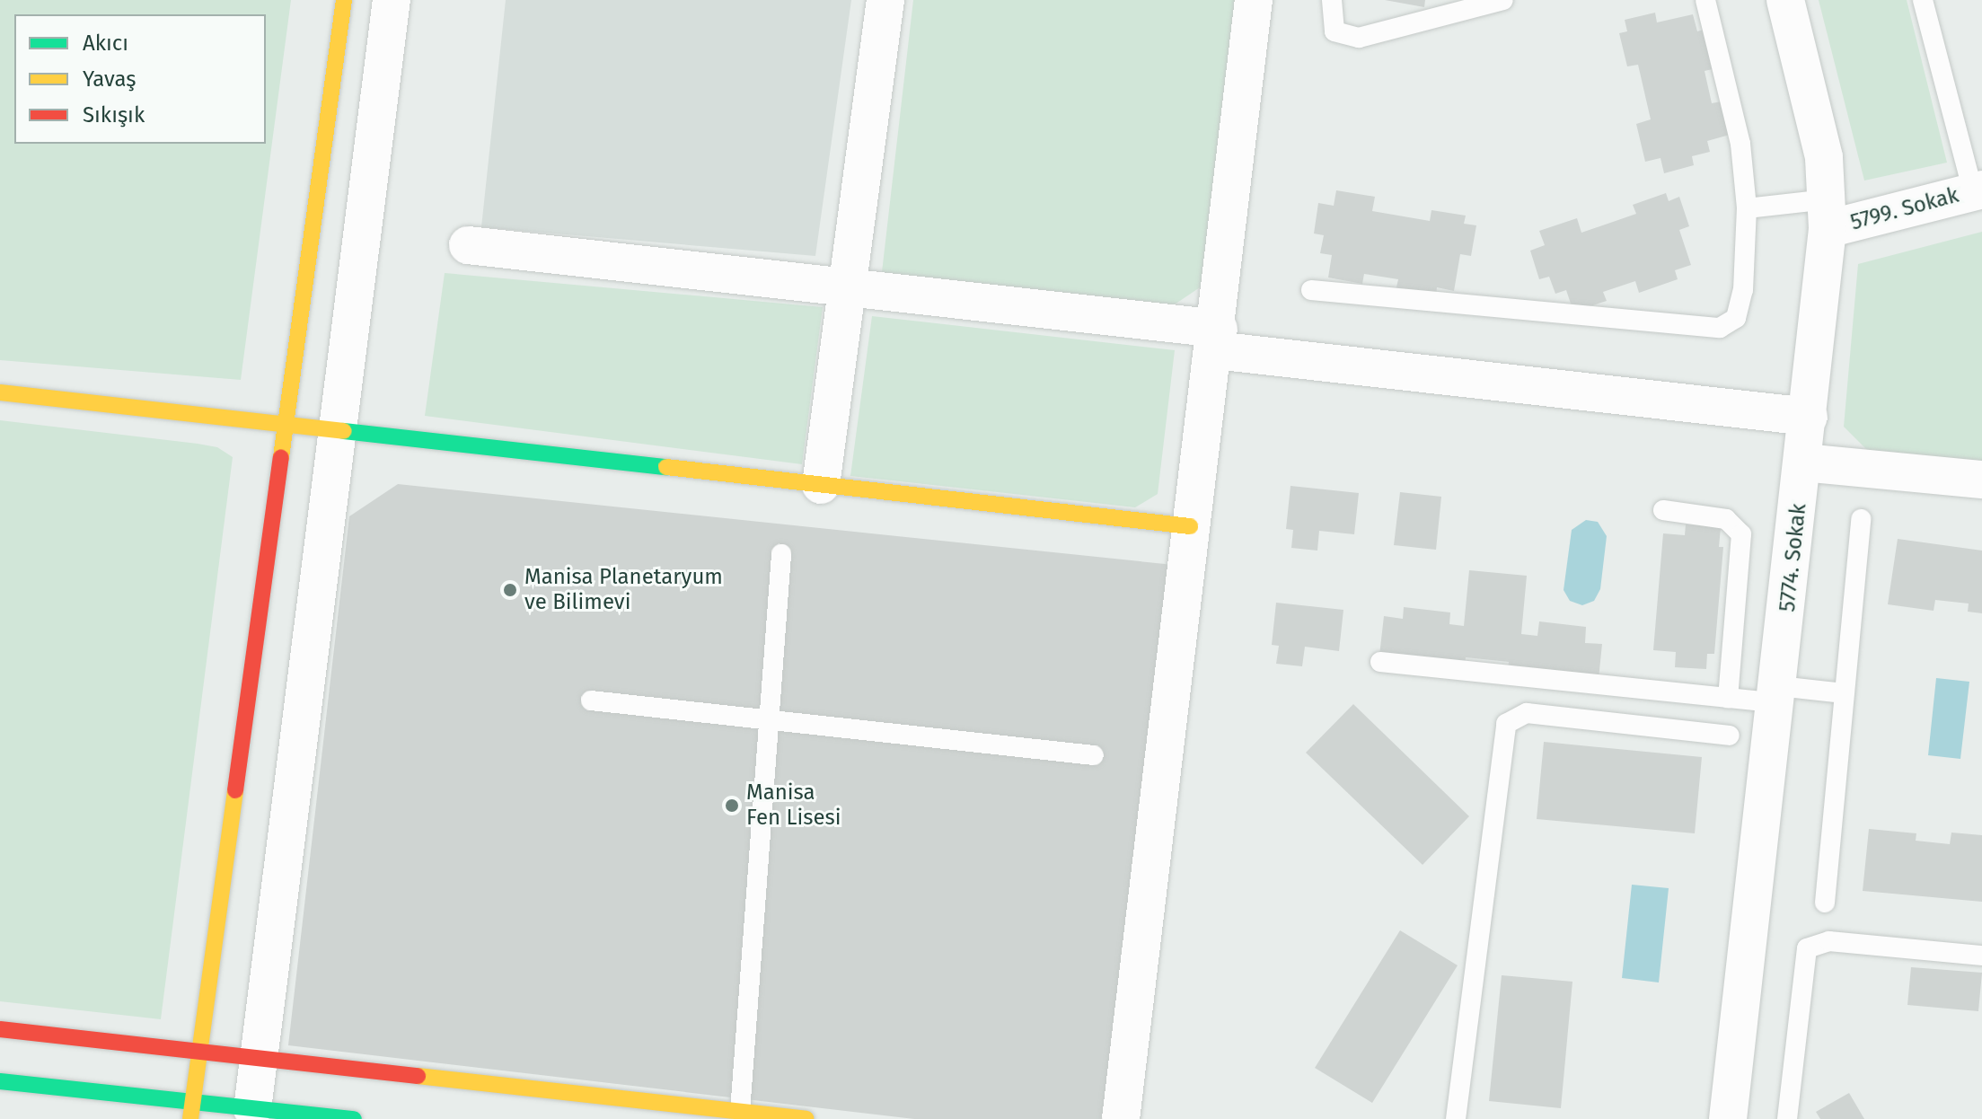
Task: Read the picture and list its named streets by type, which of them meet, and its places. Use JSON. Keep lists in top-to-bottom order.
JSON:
{
  "streets": {
    "street": ["5799. Sokak", "5774. Sokak"]
  },
  "crossings": [
    ["5799. Sokak", "5774. Sokak"]
  ],
  "places": ["Manisa Planetaryum ve Bilimevi", "Manisa Fen Lisesi"],
  "legend": ["Akıcı", "Yavaş", "Sıkışık"]
}
